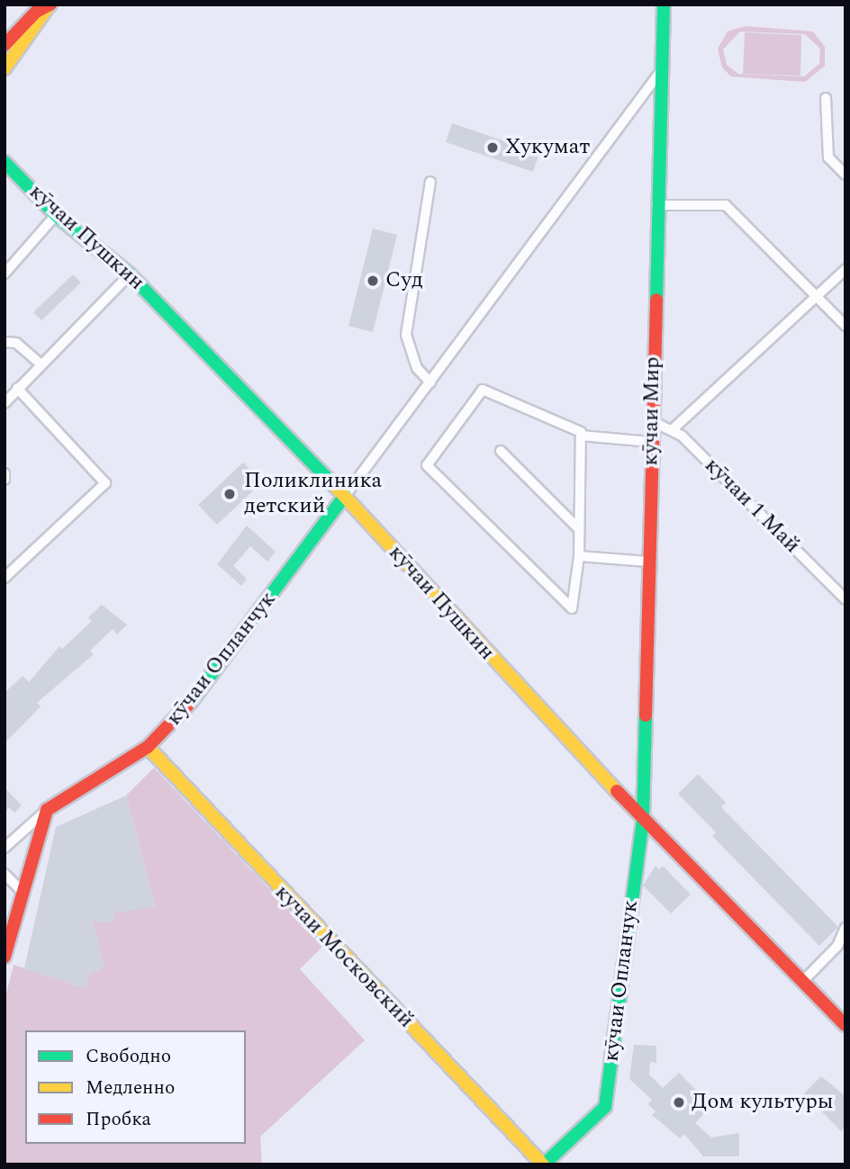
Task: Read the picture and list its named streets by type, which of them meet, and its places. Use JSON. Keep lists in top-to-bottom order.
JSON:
{
  "streets": {
    "street": [
      "кӯчаи Пушкин",
      "кӯчаи Мир",
      "кӯчаи 1 Май",
      "кӯчаи Опланчук",
      "кучаи Московский"
    ]
  },
  "crossings": [
    ["кӯчаи Пушкин", "кӯчаи Мир"],
    ["кӯчаи Пушкин", "кӯчаи Опланчук"],
    ["кӯчаи Мир", "кӯчаи 1 Май"],
    ["кӯчаи Мир", "кӯчаи Опланчук"],
    ["кӯчаи Опланчук", "кучаи Московский"]
  ],
  "places": [
    "Хукумат",
    "Суд",
    "Поликлиника детский",
    "Дом культуры"
  ],
  "legend": ["Свободно", "Медленно", "Пробка"]
}
